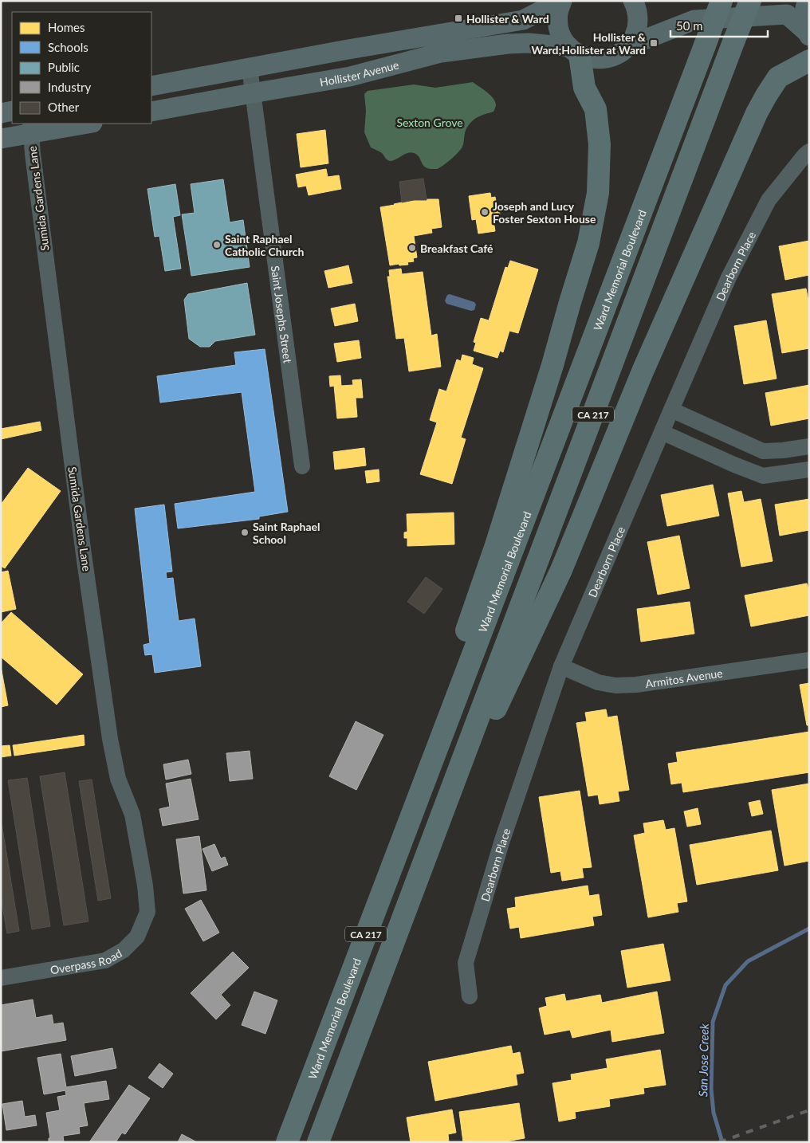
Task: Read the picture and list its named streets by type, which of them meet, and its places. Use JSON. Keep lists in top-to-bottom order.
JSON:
{
  "streets": {
    "highway": ["Ward Memorial Boulevard", "CA 217"],
    "main road": ["Hollister Avenue"],
    "street": [
      "Sumida Gardens Lane",
      "Dearborn Place",
      "Saint Josephs Street",
      "Armitos Avenue",
      "Overpass Road"
    ]
  },
  "crossings": [
    ["Hollister Avenue", "Saint Josephs Street"],
    ["Sumida Gardens Lane", "Overpass Road"],
    ["Dearborn Place", "Armitos Avenue"]
  ],
  "water": ["San Jose Creek"],
  "parks": ["Sexton Grove"],
  "places": {
    "transit": ["Hollister & Ward", "Hollister & Ward;Hollister at Ward"],
    "other": [
      "Joseph and Lucy Foster Sexton House",
      "Saint Raphael Catholic Church",
      "Breakfast Café",
      "Saint Raphael School"
    ]
  },
  "legend": [
    "Homes",
    "Schools",
    "Public",
    "Industry",
    "Other"
  ],
  "scale_bar": "50 m"
}
